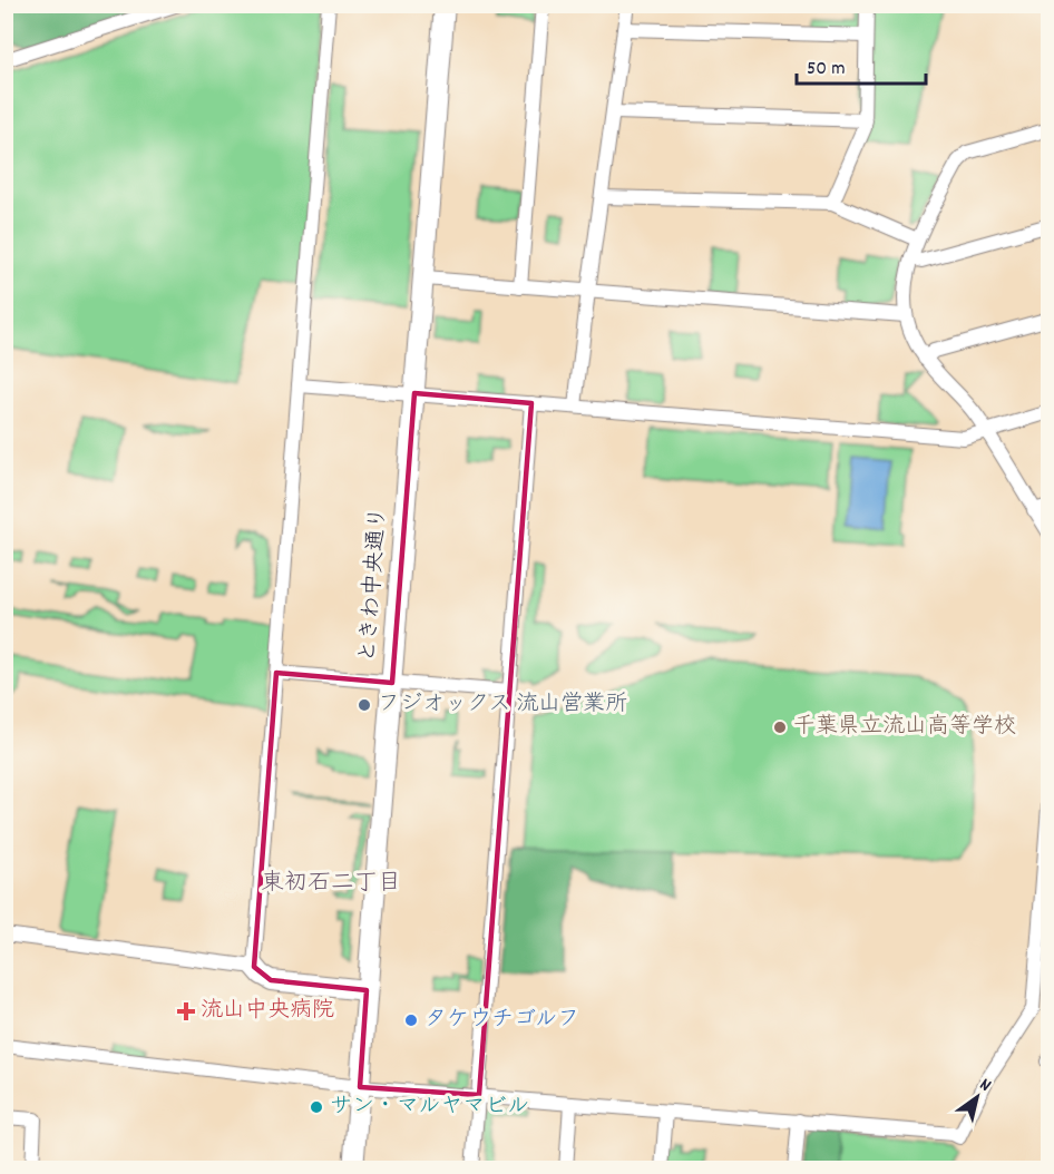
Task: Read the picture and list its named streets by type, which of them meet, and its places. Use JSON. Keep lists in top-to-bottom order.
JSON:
{
  "streets": {
    "street": ["ときわ中央通り"]
  },
  "districts": ["東初石二丁目"],
  "places": {
    "other": [
      "フジオックス 流山営業所",
      "千葉県立流山高等学校",
      "タケウチゴルフ",
      "サン・マルヤマビル"
    ],
    "health": ["流山中央病院"]
  },
  "scale_bar": "50 m",
  "north": "top right"
}
